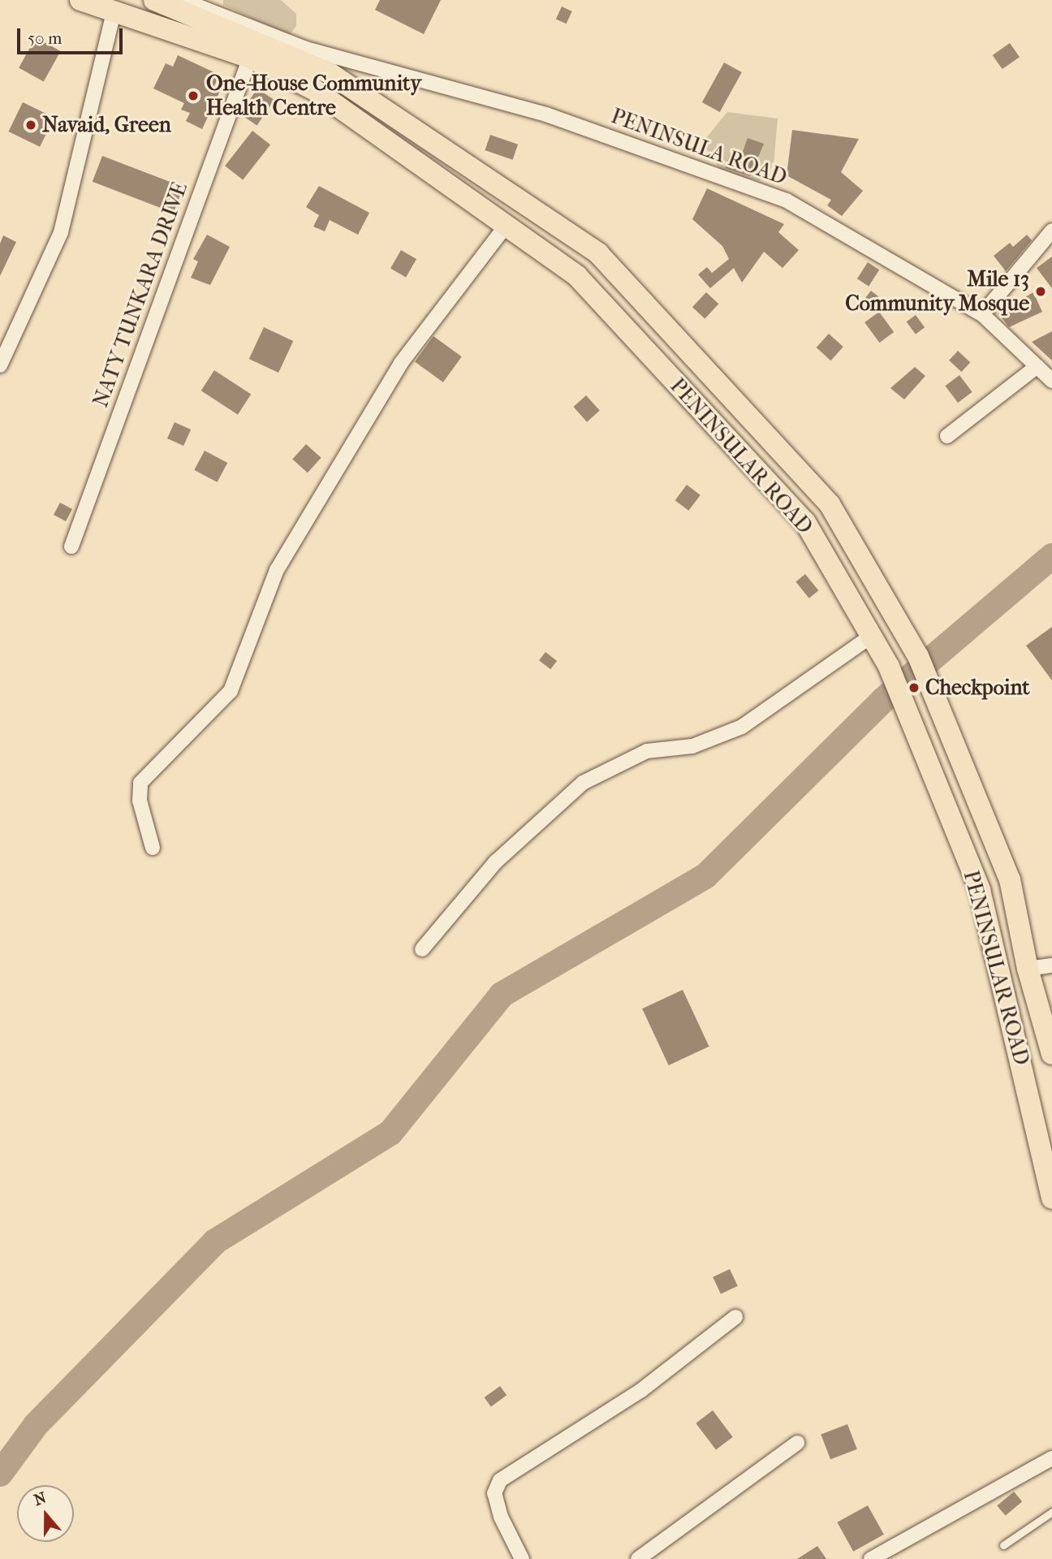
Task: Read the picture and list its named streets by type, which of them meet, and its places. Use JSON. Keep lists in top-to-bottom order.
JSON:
{
  "streets": {
    "main road": ["PENINSULAR ROAD"],
    "street": ["PENINSULA ROAD", "NATY TUNKARA DRIVE"]
  },
  "crossings": [
    ["PENINSULA ROAD", "PENINSULAR ROAD"],
    ["NATY TUNKARA DRIVE", "PENINSULAR ROAD"]
  ],
  "places": [
    "One-House Community Health Centre",
    "Navaid, Green",
    "Mile 13 Community Mosque",
    "Checkpoint"
  ],
  "scale_bar": "50 m",
  "north": "top"
}
